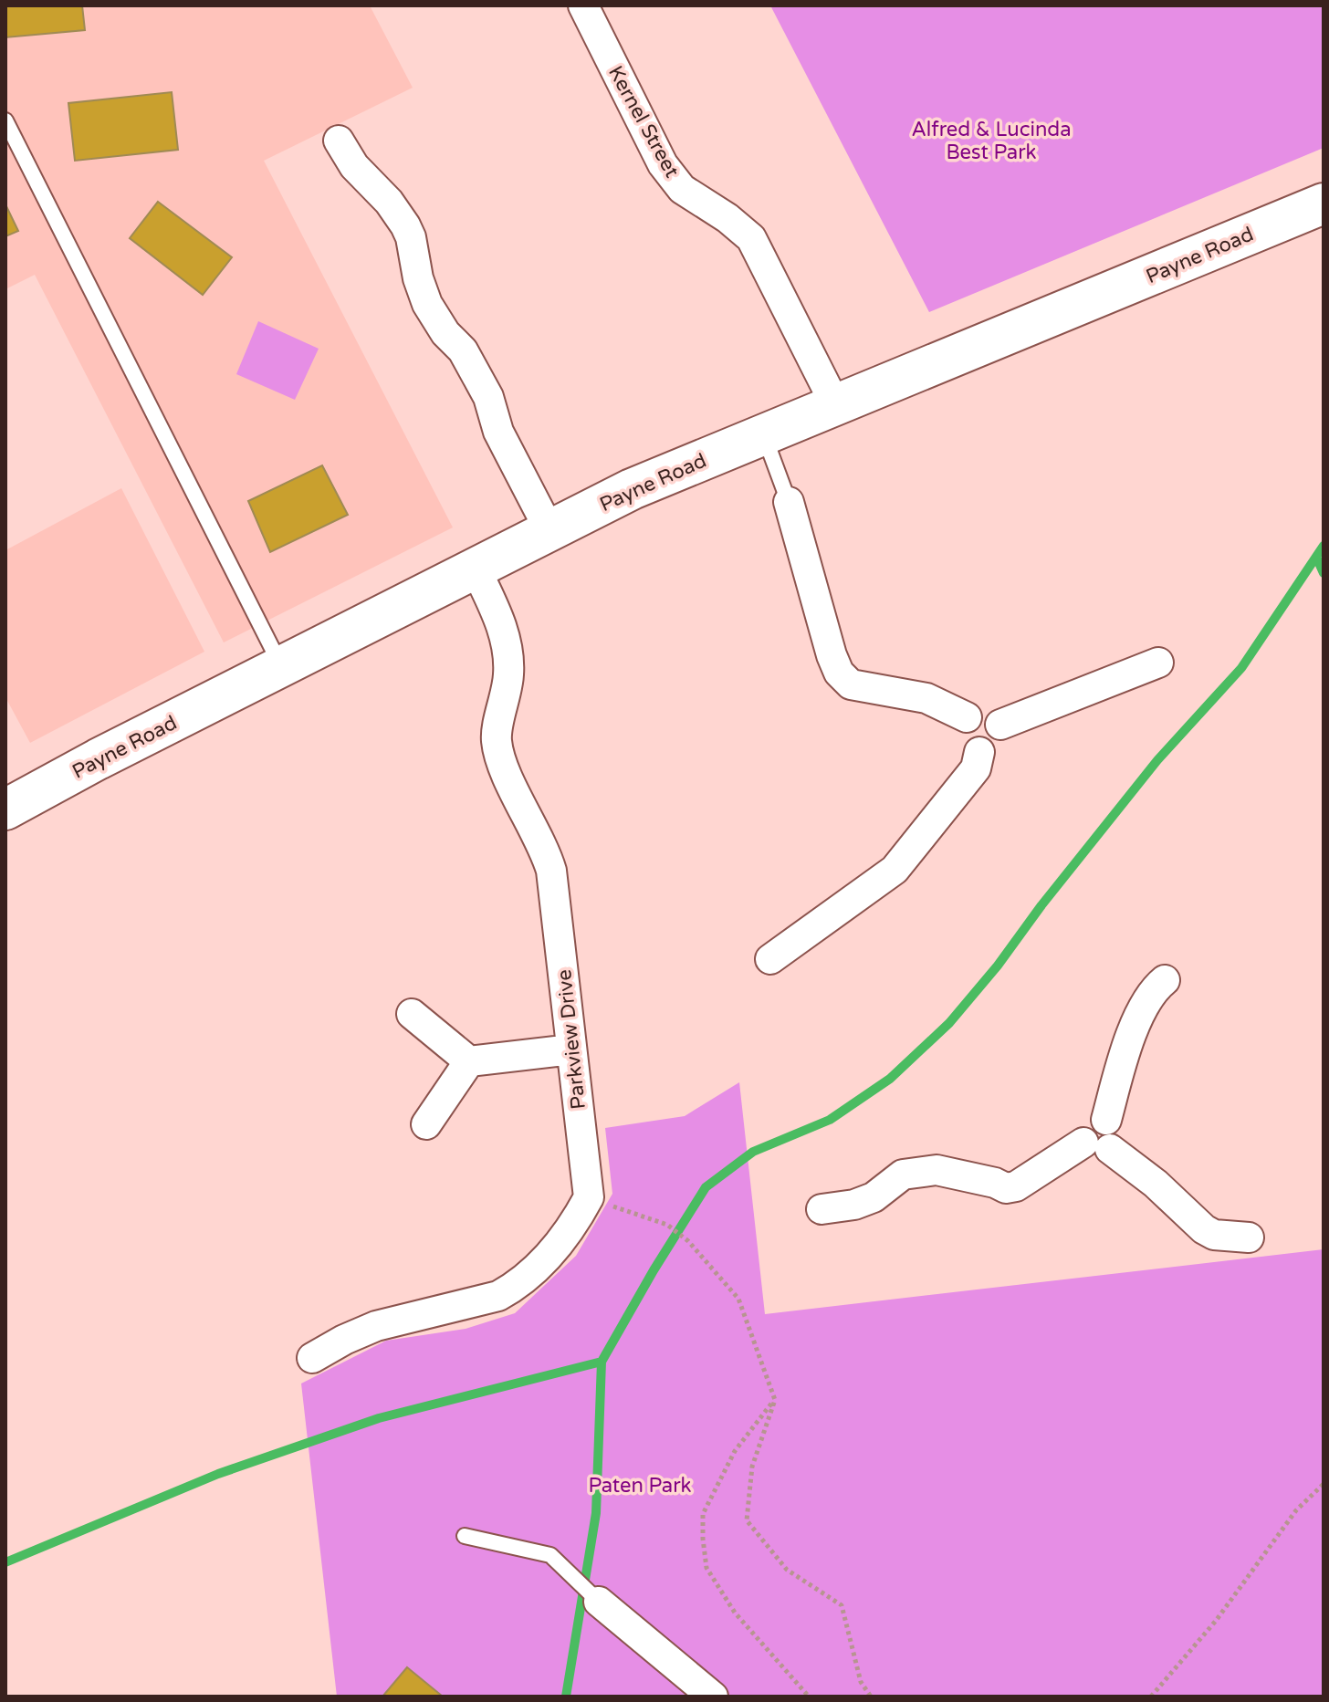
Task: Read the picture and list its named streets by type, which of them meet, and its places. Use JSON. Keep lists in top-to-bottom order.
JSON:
{
  "streets": {
    "main road": ["Payne Road"],
    "street": ["Kernel Street", "Parkview Drive"]
  },
  "crossings": [
    ["Kernel Street", "Payne Road"],
    ["Payne Road", "Parkview Drive"]
  ],
  "parks": ["Alfred & Lucinda Best Park", "Paten Park"]
}
